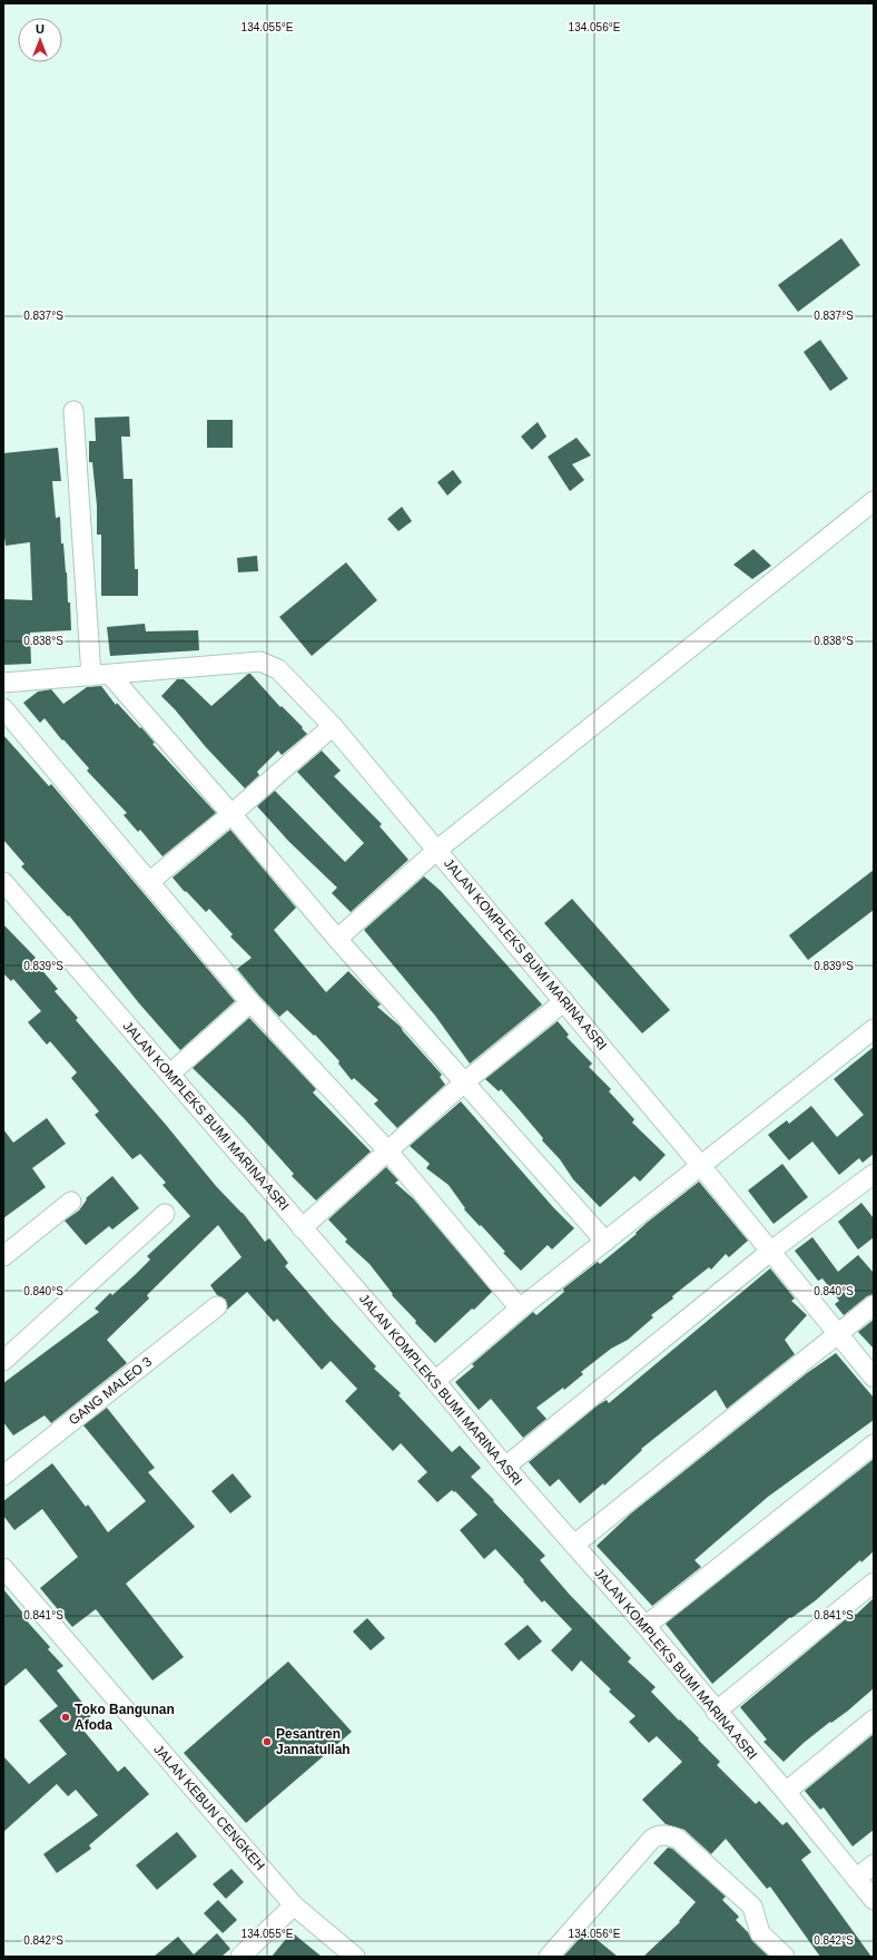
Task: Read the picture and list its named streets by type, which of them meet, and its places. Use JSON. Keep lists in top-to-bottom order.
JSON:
{
  "streets": {
    "street": ["JALAN KOMPLEKS BUMI MARINA ASRI", "GANG MALEO 3", "JALAN KEBUN CENGKEH"]
  },
  "places": ["Toko Bangunan Afoda", "Pesantren Jannatullah"],
  "north": "top",
  "coordinates": [
    "134.055°E",
    "134.056°E",
    "0.837°S",
    "0.838°S",
    "0.839°S",
    "0.840°S",
    "0.841°S",
    "0.842°S"
  ]
}
